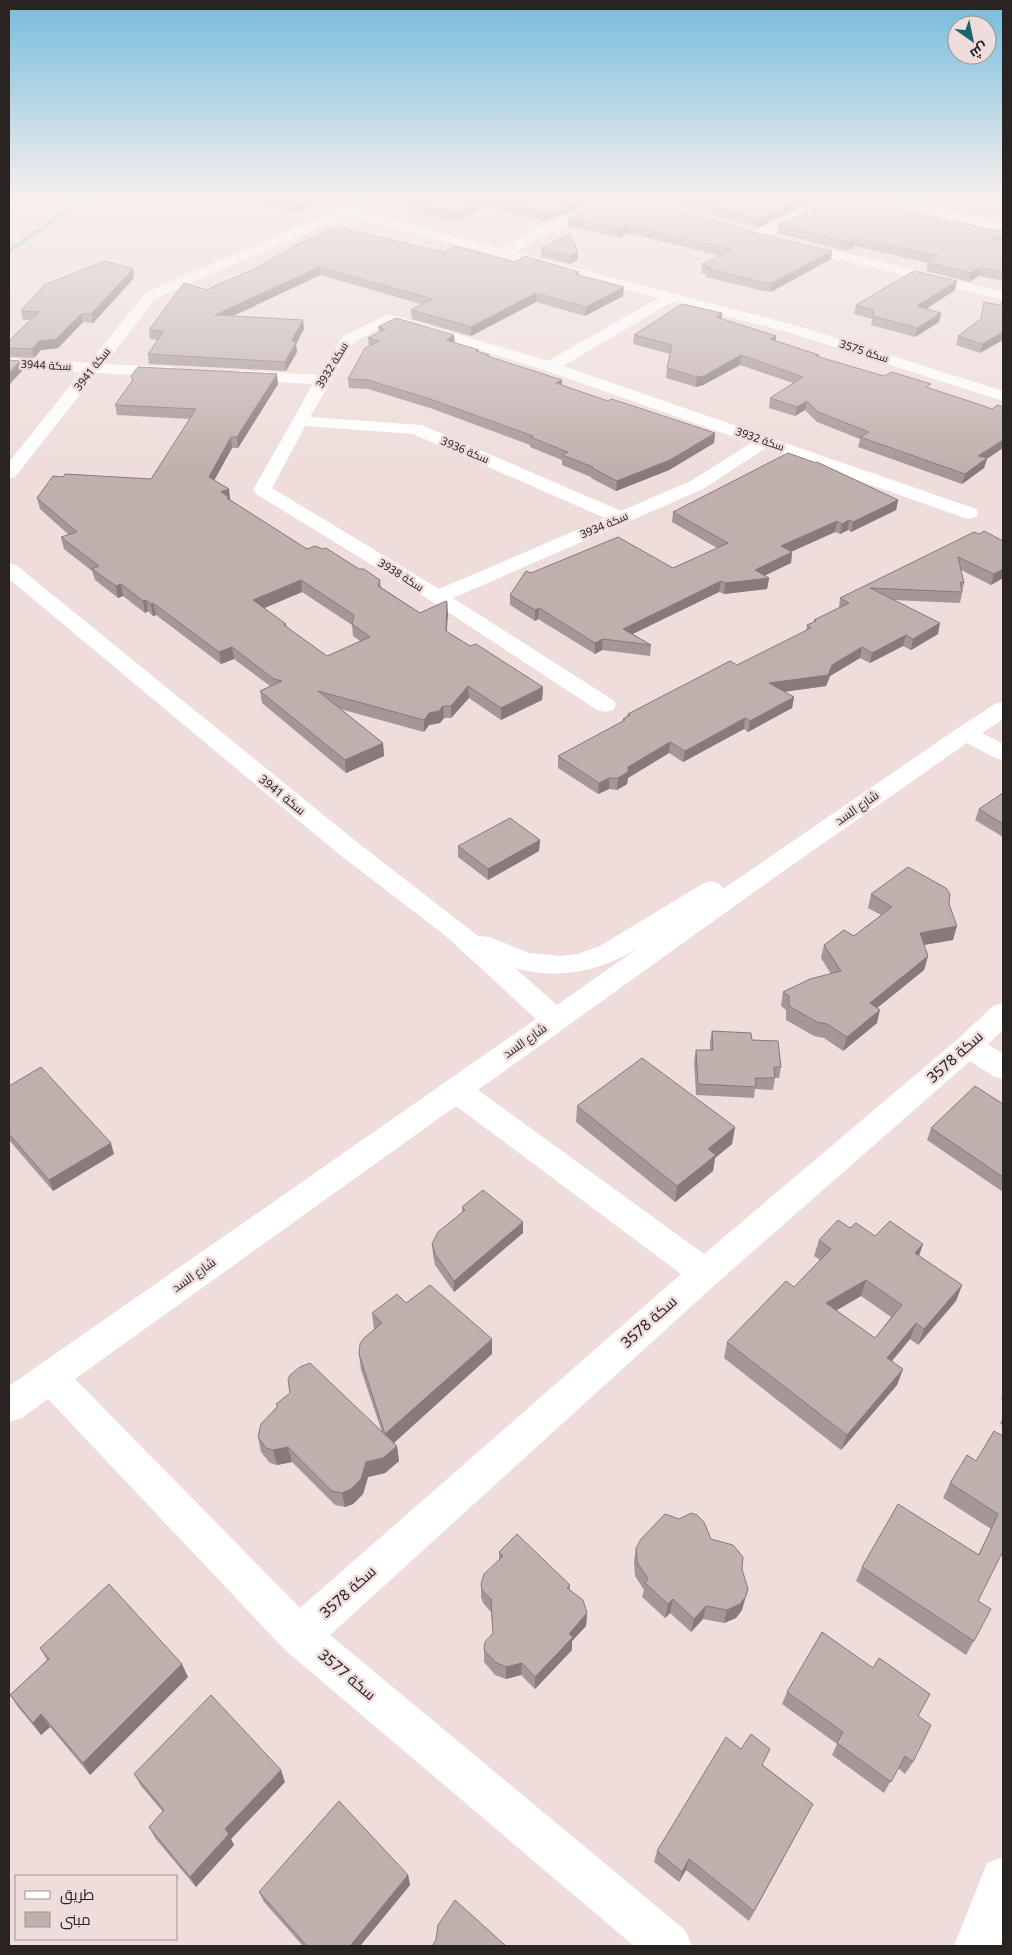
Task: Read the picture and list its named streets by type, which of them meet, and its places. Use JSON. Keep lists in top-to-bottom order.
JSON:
{
  "streets": {
    "street": [
      "سكة 3575",
      "سكة 3944",
      "سكة 3932",
      "سكة 3941",
      "سكة 3936",
      "سكة 3934",
      "سكة 3938",
      "شارع السد",
      "سكة 3578",
      "سكة 3577"
    ]
  },
  "crossings": [
    ["سكة 3944", "سكة 3941"],
    ["سكة 3932", "سكة 3936"],
    ["سكة 3932", "سكة 3934"],
    ["سكة 3932", "سكة 3938"],
    ["سكة 3941", "شارع السد"],
    ["سكة 3936", "سكة 3934"],
    ["سكة 3936", "سكة 3938"],
    ["سكة 3934", "سكة 3938"],
    ["شارع السد", "سكة 3577"],
    ["سكة 3578", "سكة 3577"]
  ],
  "legend": ["طريق", "مبنى"],
  "north": "bottom right"
}
